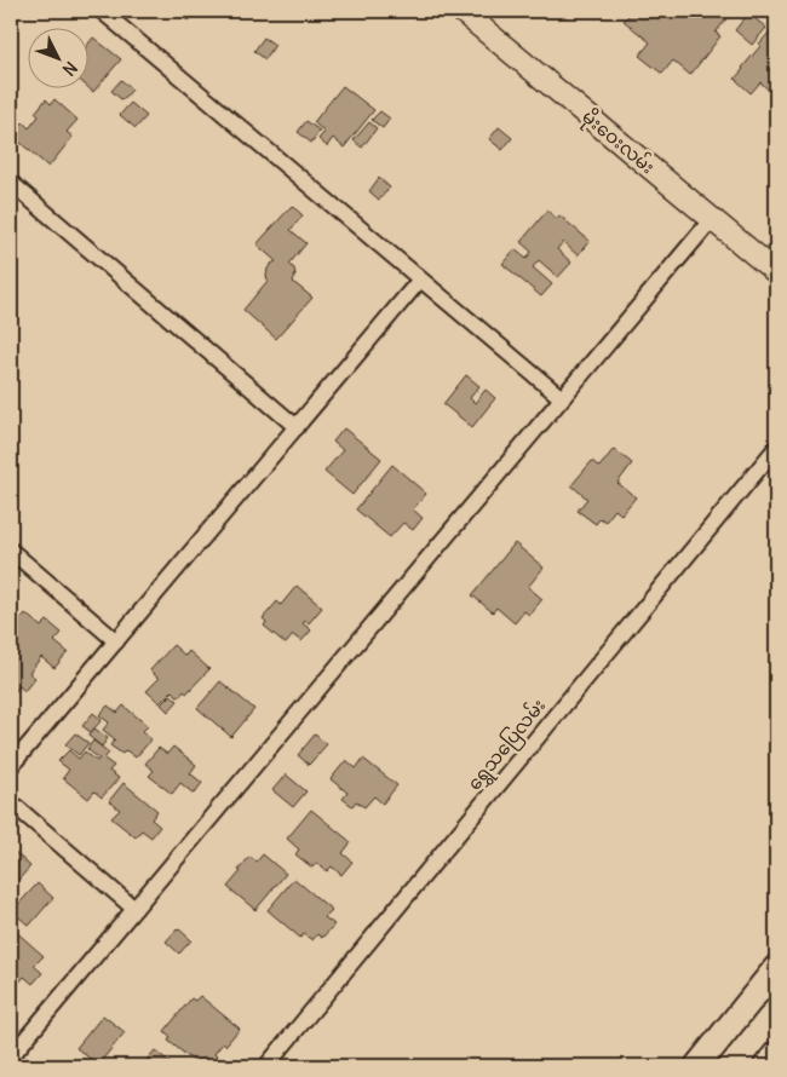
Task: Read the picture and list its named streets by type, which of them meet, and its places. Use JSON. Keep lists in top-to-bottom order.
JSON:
{
  "streets": {
    "street": ["မိုးဝေးလမ်း", "ရွှေသပြေလမ်း"]
  },
  "north": "bottom right"
}
